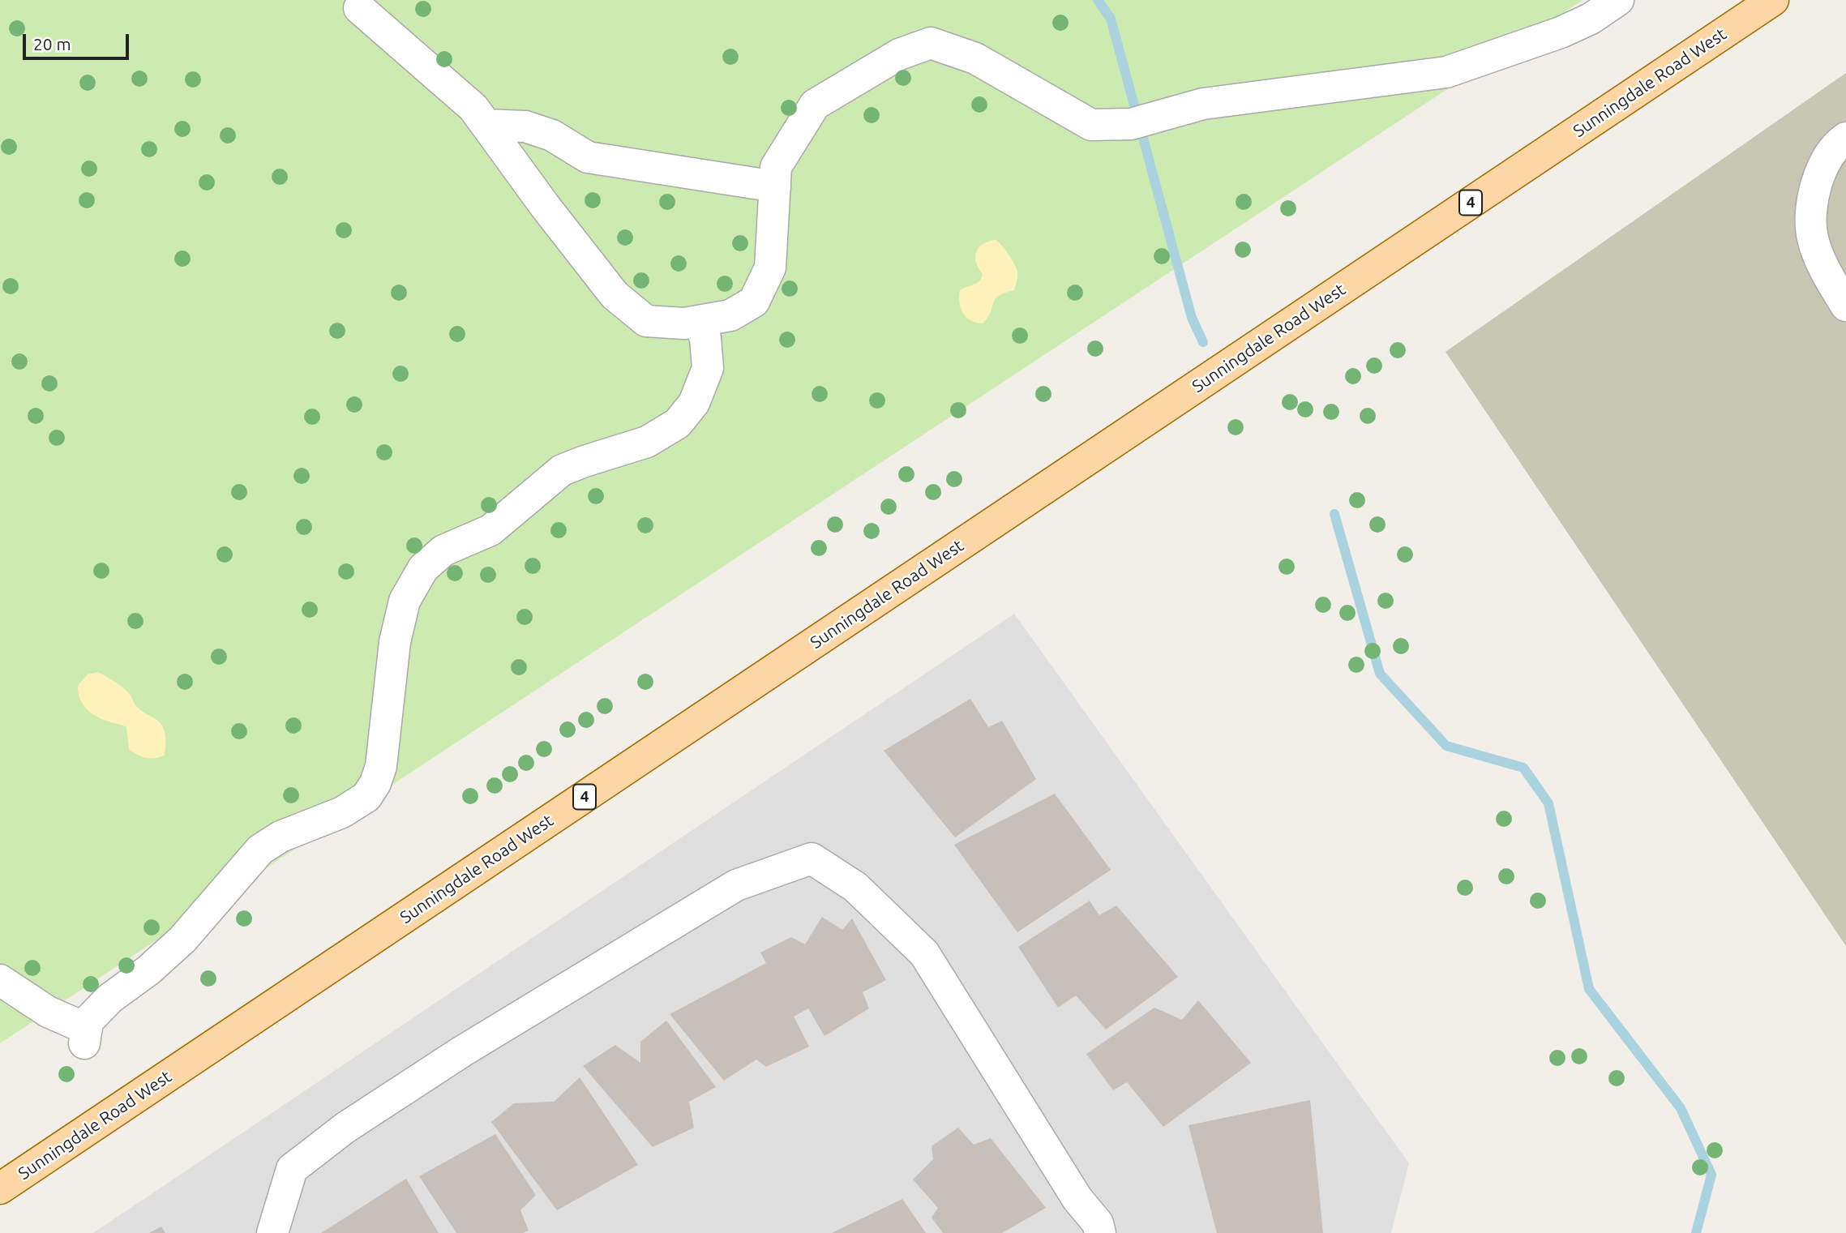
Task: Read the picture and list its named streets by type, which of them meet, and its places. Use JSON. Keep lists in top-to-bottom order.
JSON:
{
  "streets": {
    "main road": ["Sunningdale Road West", "4"]
  },
  "scale_bar": "20 m"
}
